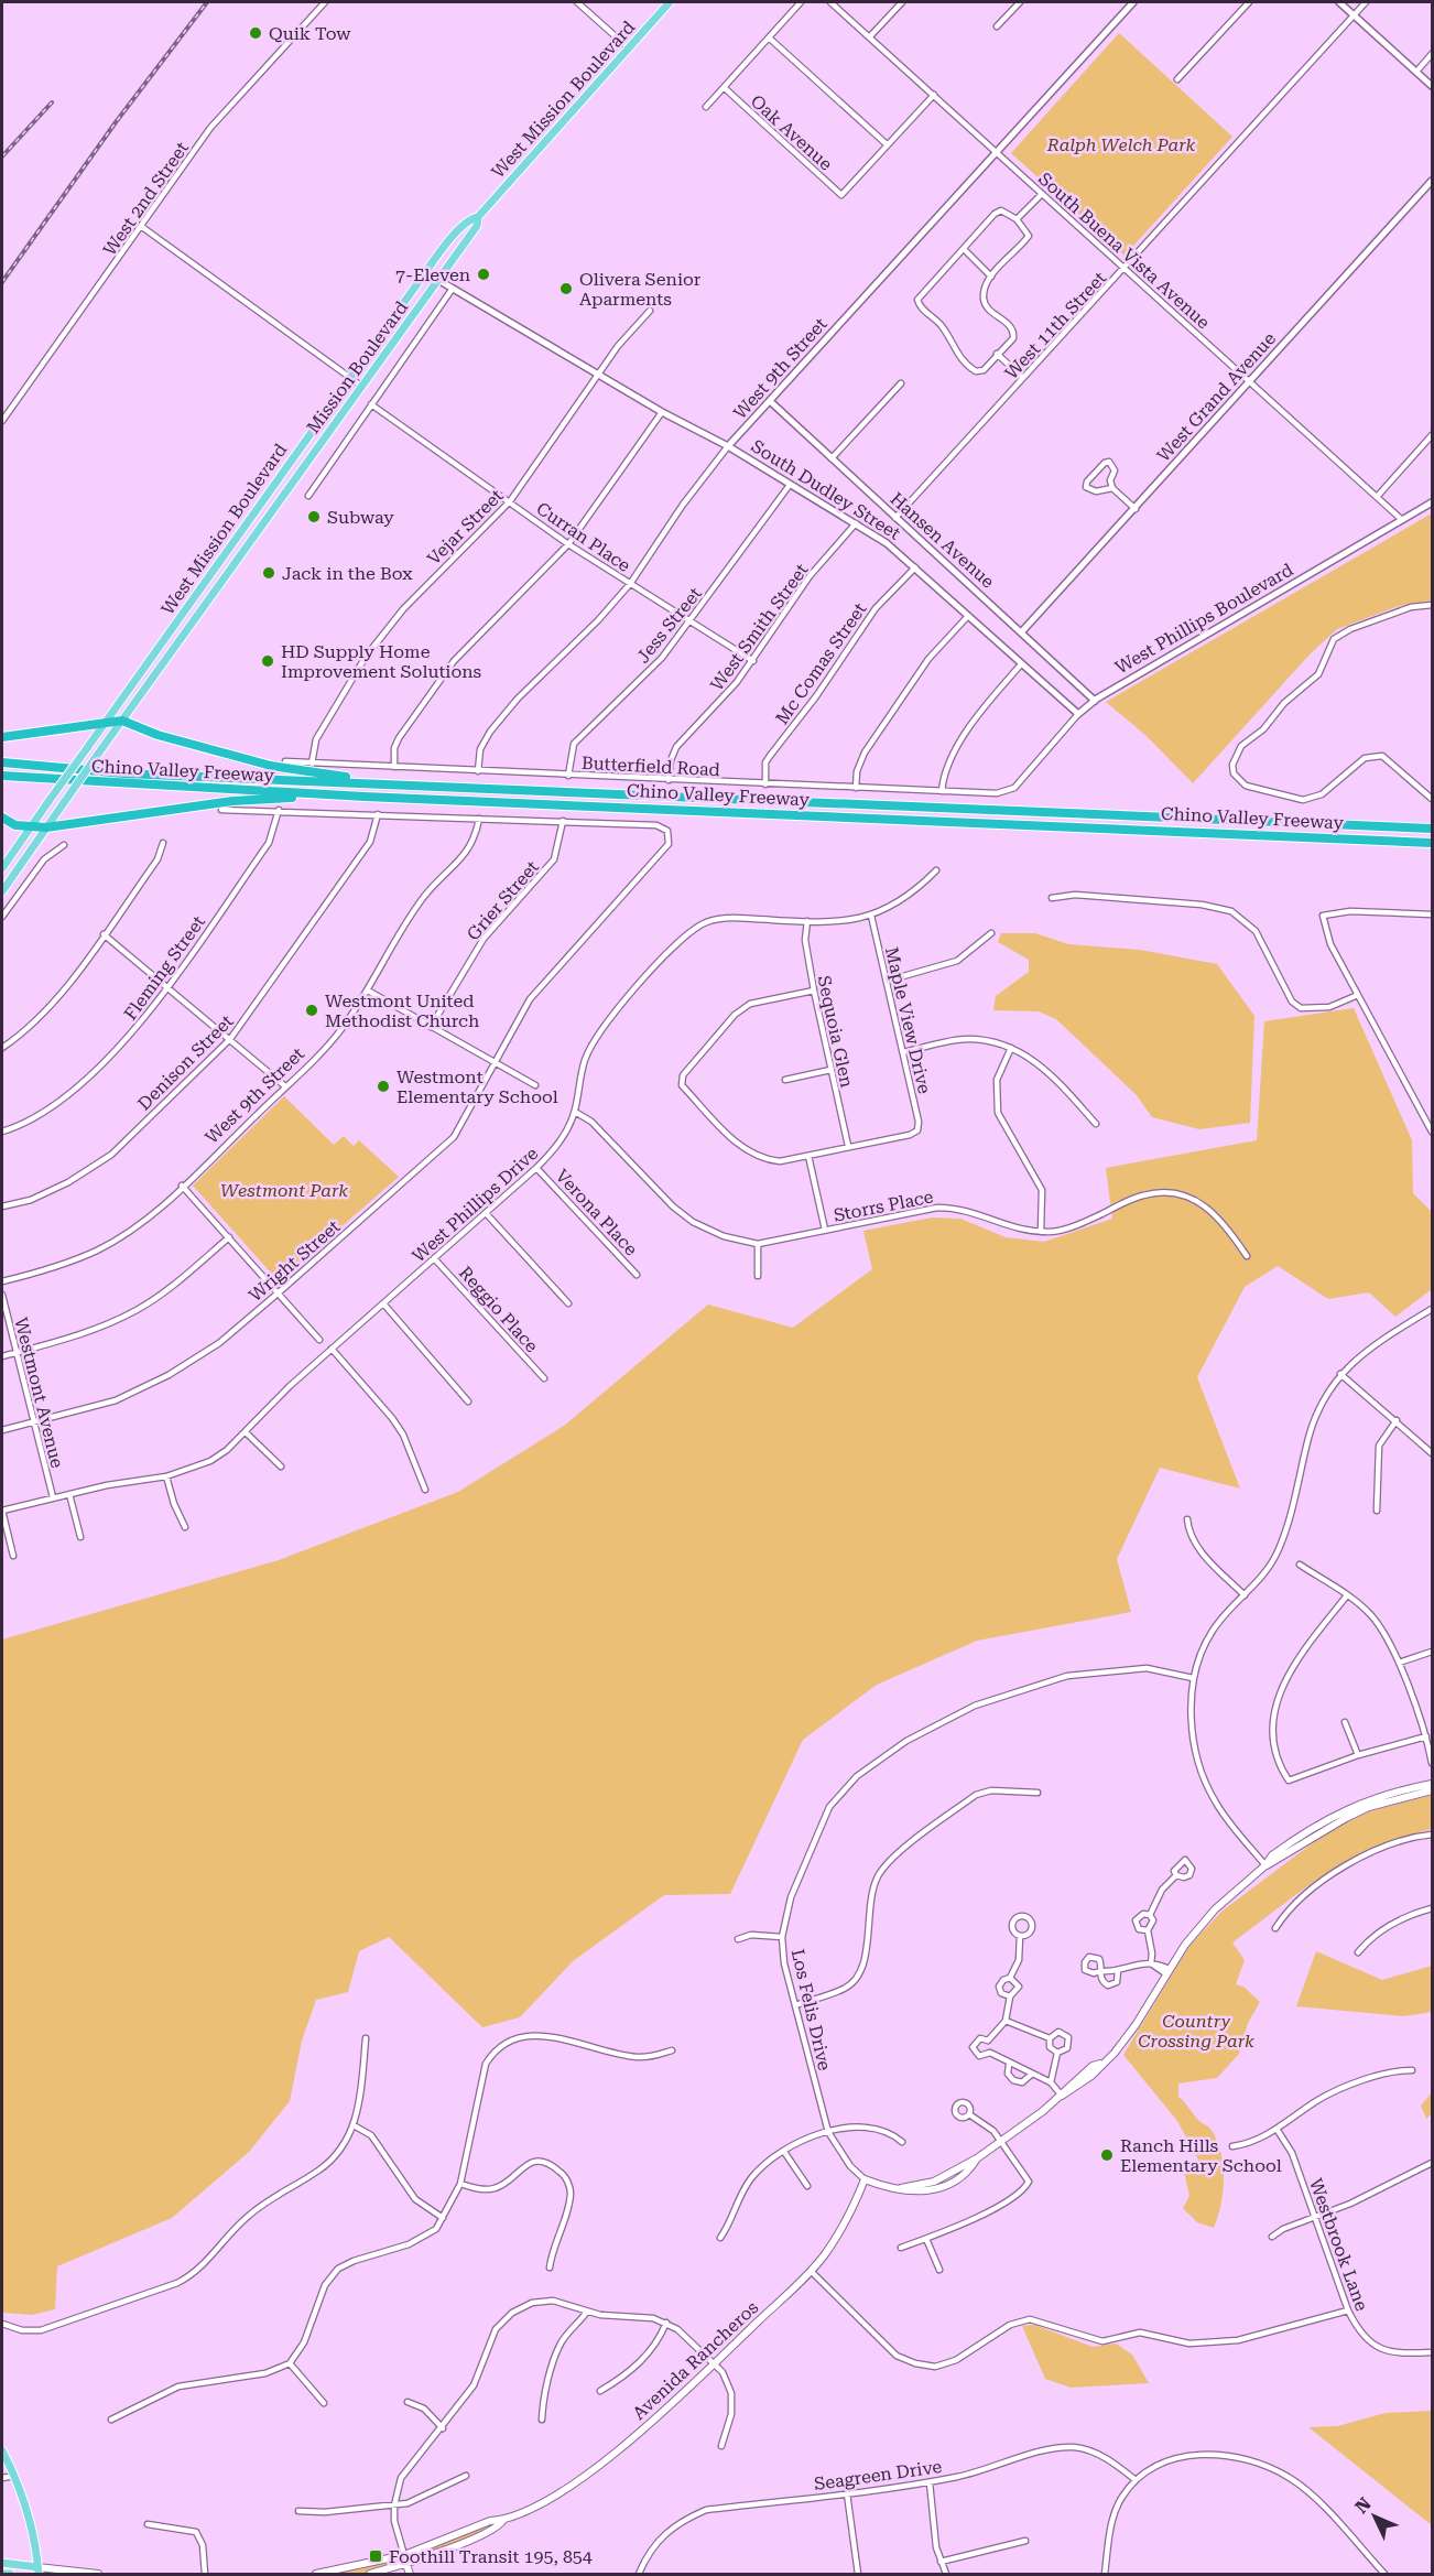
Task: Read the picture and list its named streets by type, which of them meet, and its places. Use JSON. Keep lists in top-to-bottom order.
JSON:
{
  "streets": {
    "highway": ["Chino Valley Freeway"],
    "main road": ["West Mission Boulevard", "Mission Boulevard", "Avenida Rancheros"],
    "street": [
      "Oak Avenue",
      "West 2nd Street",
      "South Buena Vista Avenue",
      "West 11th Street",
      "West 9th Street",
      "West Grand Avenue",
      "South Dudley Street",
      "Vejar Street",
      "Curran Place",
      "Hansen Avenue",
      "West Phillips Boulevard",
      "Jess Street",
      "West Smith Street",
      "Mc Comas Street",
      "Butterfield Road",
      "Grier Street",
      "Fleming Street",
      "Maple View Drive",
      "Sequoia Glen",
      "Denison Street",
      "West Phillips Drive",
      "Storrs Place",
      "Verona Place",
      "Wright Street",
      "Reggio Place",
      "Westmont Avenue",
      "Los Felis Drive",
      "Westbrook Lane",
      "Seagreen Drive"
    ]
  },
  "crossings": [
    ["West Mission Boulevard", "Mission Boulevard"],
    ["West Mission Boulevard", "South Dudley Street"],
    ["South Buena Vista Avenue", "West 11th Street"],
    ["South Buena Vista Avenue", "West 9th Street"],
    ["South Buena Vista Avenue", "West Grand Avenue"],
    ["South Buena Vista Avenue", "West Phillips Boulevard"],
    ["West 11th Street", "Hansen Avenue"],
    ["Mission Boulevard", "South Dudley Street"],
    ["West 9th Street", "South Dudley Street"],
    ["West 9th Street", "Curran Place"],
    ["West 9th Street", "Hansen Avenue"],
    ["West 9th Street", "Butterfield Road"],
    ["West Grand Avenue", "Hansen Avenue"],
    ["South Dudley Street", "Vejar Street"],
    ["South Dudley Street", "West Phillips Boulevard"],
    ["South Dudley Street", "Jess Street"],
    ["South Dudley Street", "West Smith Street"],
    ["South Dudley Street", "Mc Comas Street"],
    ["Vejar Street", "Curran Place"],
    ["Vejar Street", "Butterfield Road"],
    ["Curran Place", "Jess Street"],
    ["Curran Place", "West Smith Street"],
    ["Hansen Avenue", "West Phillips Boulevard"],
    ["West Phillips Boulevard", "Butterfield Road"],
    ["Jess Street", "Butterfield Road"],
    ["West Smith Street", "Butterfield Road"],
    ["Mc Comas Street", "Butterfield Road"],
    ["Grier Street", "Wright Street"],
    ["Maple View Drive", "Sequoia Glen"],
    ["Maple View Drive", "West Phillips Drive"],
    ["Sequoia Glen", "West Phillips Drive"],
    ["West Phillips Drive", "Storrs Place"],
    ["West Phillips Drive", "Verona Place"],
    ["West Phillips Drive", "Reggio Place"],
    ["West Phillips Drive", "Westmont Avenue"],
    ["Wright Street", "Westmont Avenue"],
    ["Los Felis Drive", "Avenida Rancheros"]
  ],
  "parks": ["Ralph Welch Park", "Westmont Park", "Country Crossing Park"],
  "places": {
    "other": [
      "Quik Tow",
      "7-Eleven",
      "Olivera Senior Aparments",
      "Subway",
      "Jack in the Box",
      "HD Supply Home Improvement Solutions",
      "Westmont United Methodist Church",
      "Westmont Elementary School",
      "Ranch Hills Elementary School"
    ],
    "transit": ["Foothill Transit 195, 854"]
  },
  "north": "top left"
}
